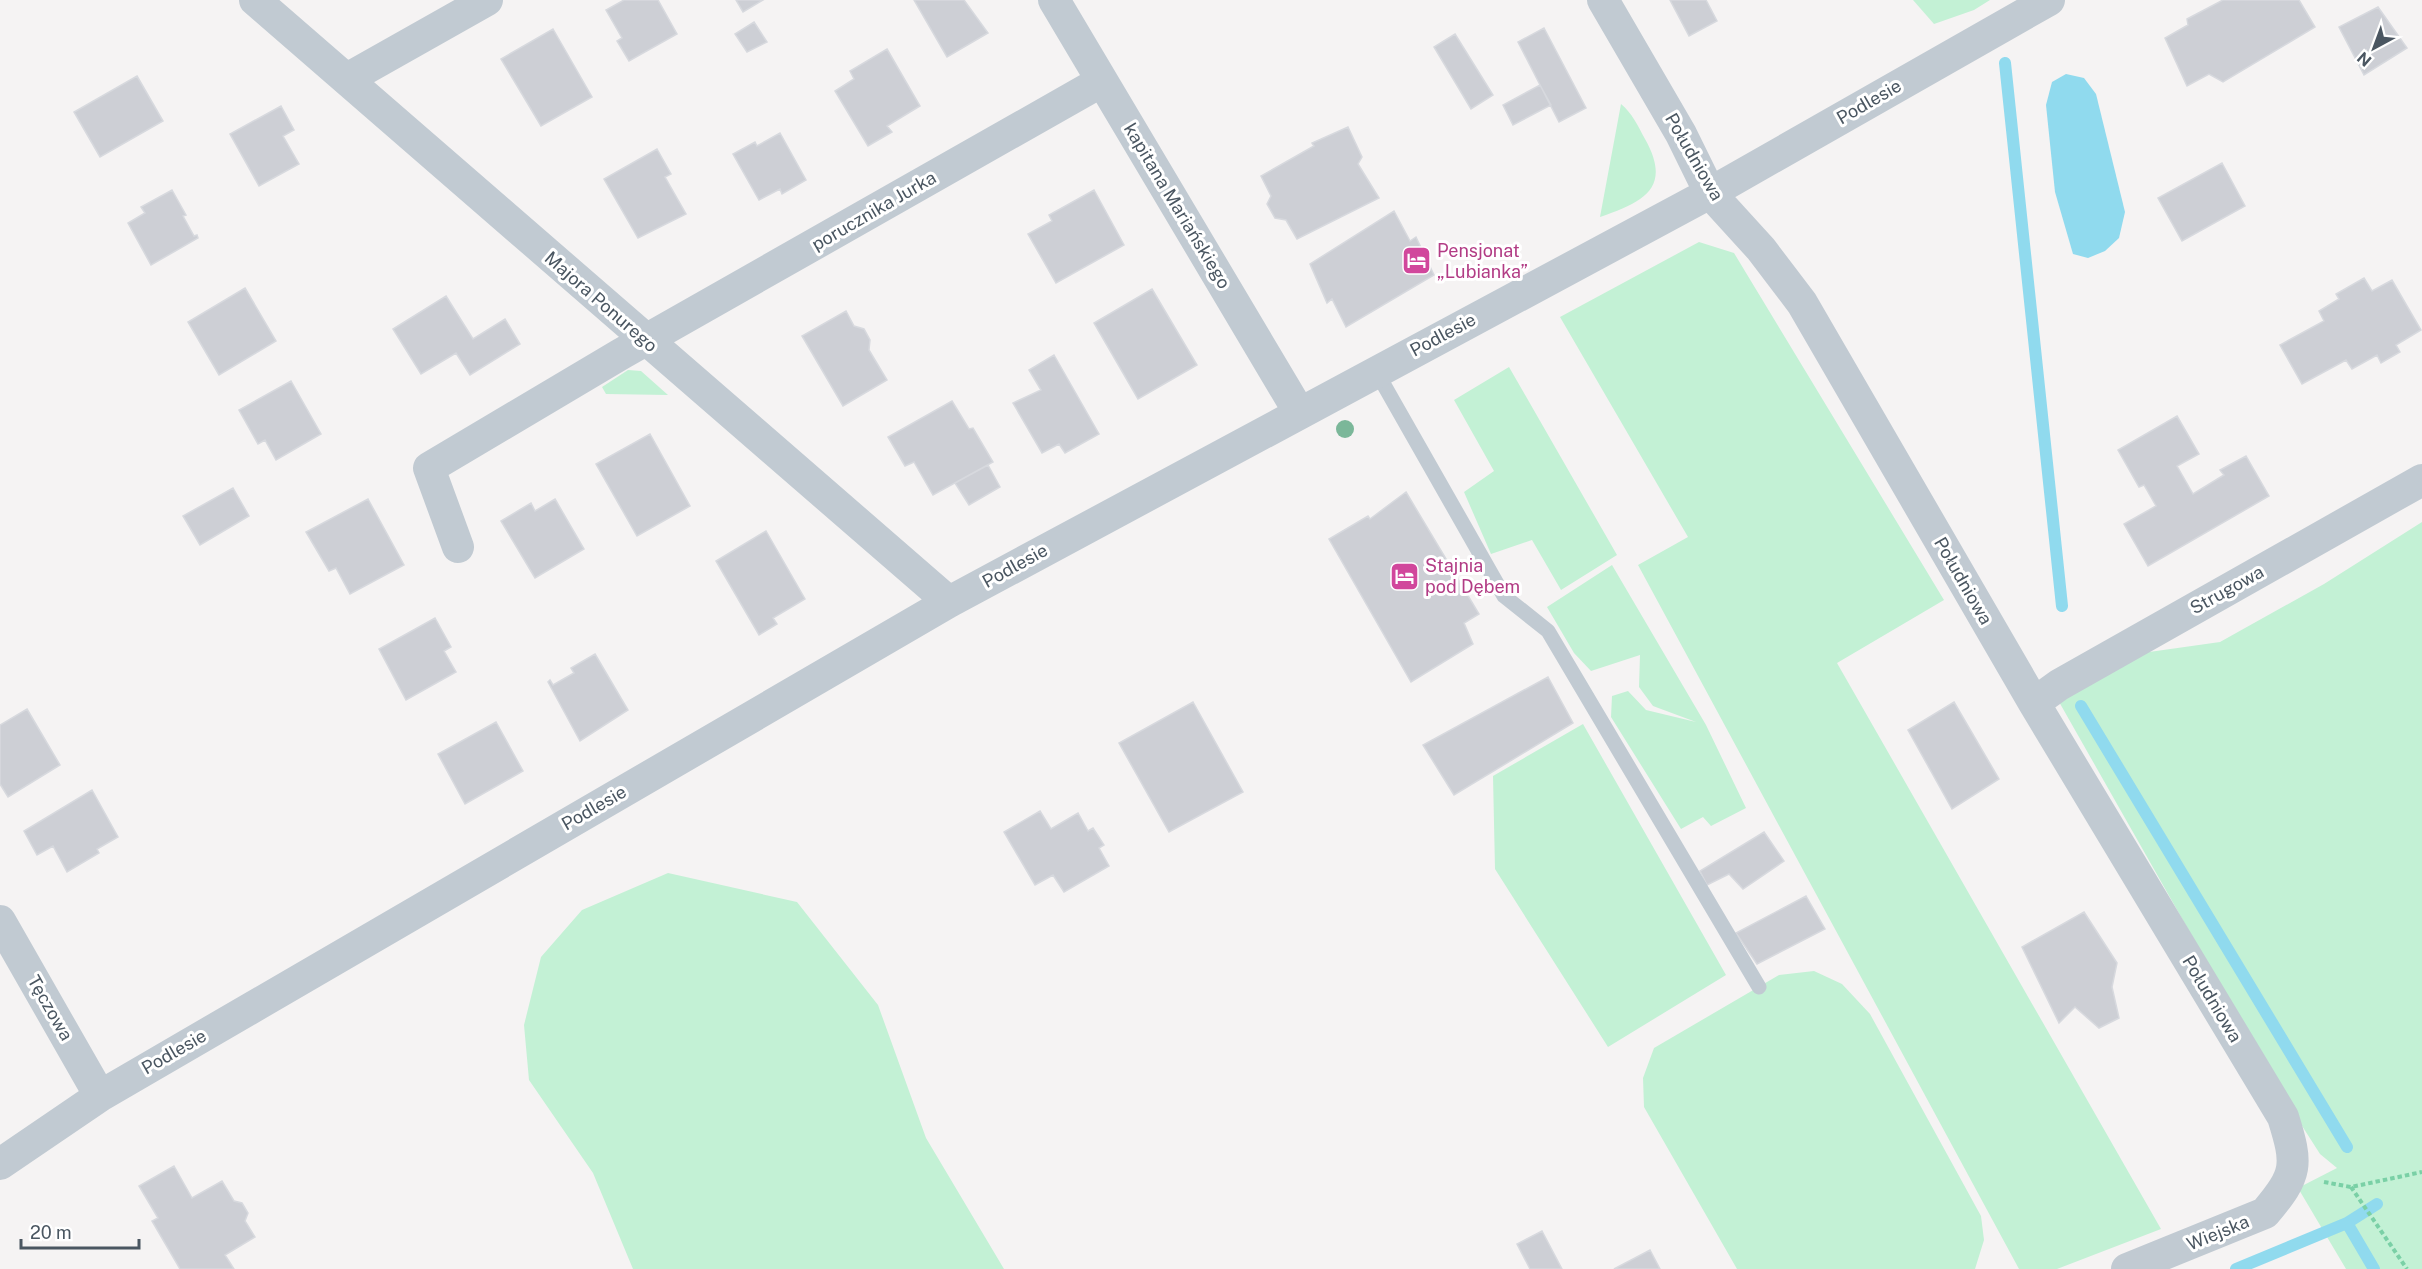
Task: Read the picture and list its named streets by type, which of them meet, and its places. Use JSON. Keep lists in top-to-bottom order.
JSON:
{
  "streets": {
    "street": [
      "Podlesie",
      "Południowa",
      "kapitana Mariańskiego",
      "porucznika Jurka",
      "Majora Ponurego",
      "Strugowa",
      "Tęczowa",
      "Wiejska"
    ]
  },
  "crossings": [
    ["Podlesie", "Południowa"],
    ["Podlesie", "kapitana Mariańskiego"],
    ["Podlesie", "Majora Ponurego"],
    ["Podlesie", "Tęczowa"],
    ["Południowa", "Strugowa"],
    ["Południowa", "Wiejska"],
    ["kapitana Mariańskiego", "porucznika Jurka"],
    ["porucznika Jurka", "Majora Ponurego"]
  ],
  "places": {
    "hotel": ["Pensjonat „Lubianka”", "Stajnia pod Dębem"]
  },
  "scale_bar": "20 m",
  "north": "bottom left"
}
